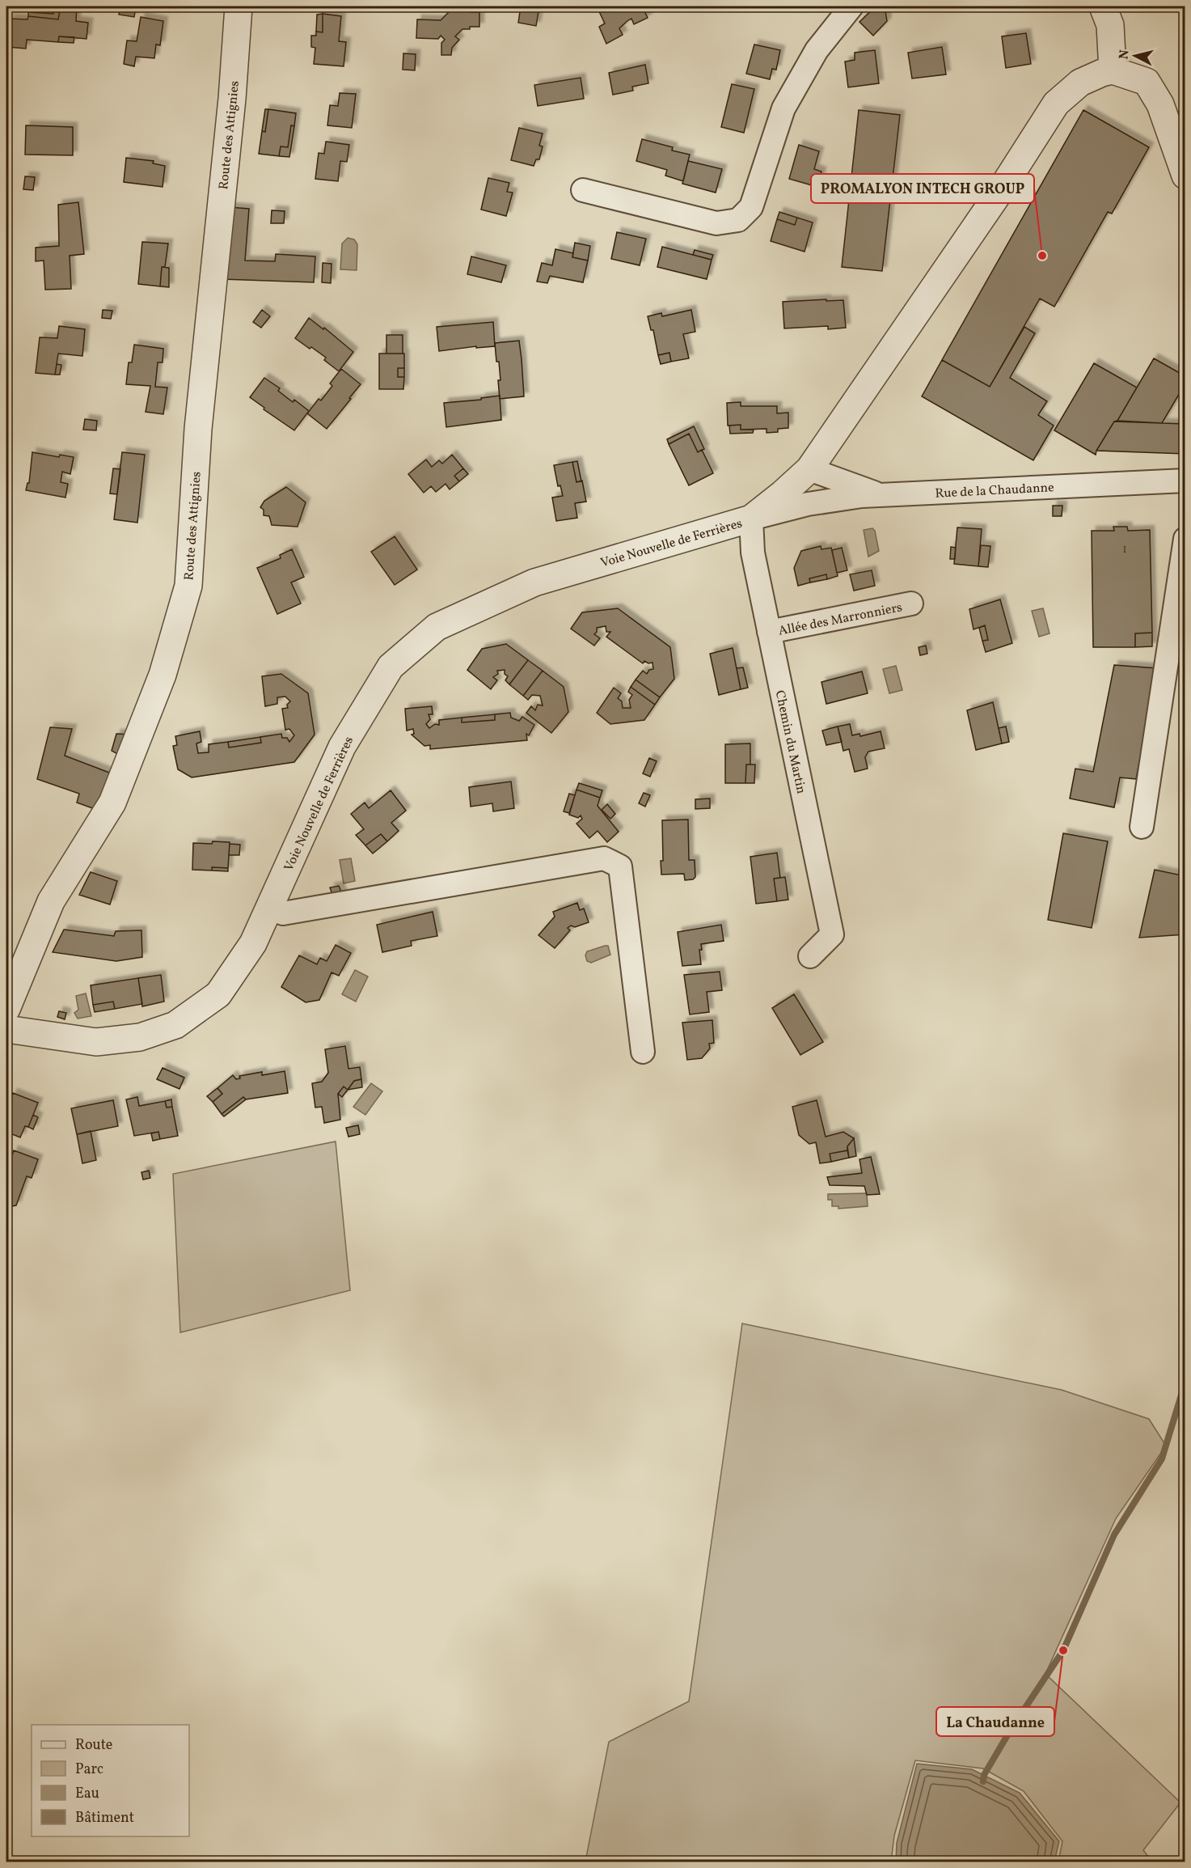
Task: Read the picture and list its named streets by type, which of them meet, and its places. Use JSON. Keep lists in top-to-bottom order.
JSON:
{
  "streets": {
    "street": [
      "Route des Attignies",
      "Rue de la Chaudanne",
      "Voie Nouvelle de Ferrières",
      "Allée des Marronniers",
      "Chemin du Martin"
    ]
  },
  "crossings": [
    ["Rue de la Chaudanne", "Voie Nouvelle de Ferrières"],
    ["Voie Nouvelle de Ferrières", "Chemin du Martin"],
    ["Allée des Marronniers", "Chemin du Martin"]
  ],
  "places": ["PROMALYON INTECH GROUP", "La Chaudanne"],
  "house_numbers": ["1"],
  "legend": [
    "Route",
    "Parc",
    "Eau",
    "Bâtiment"
  ],
  "north": "left"
}
